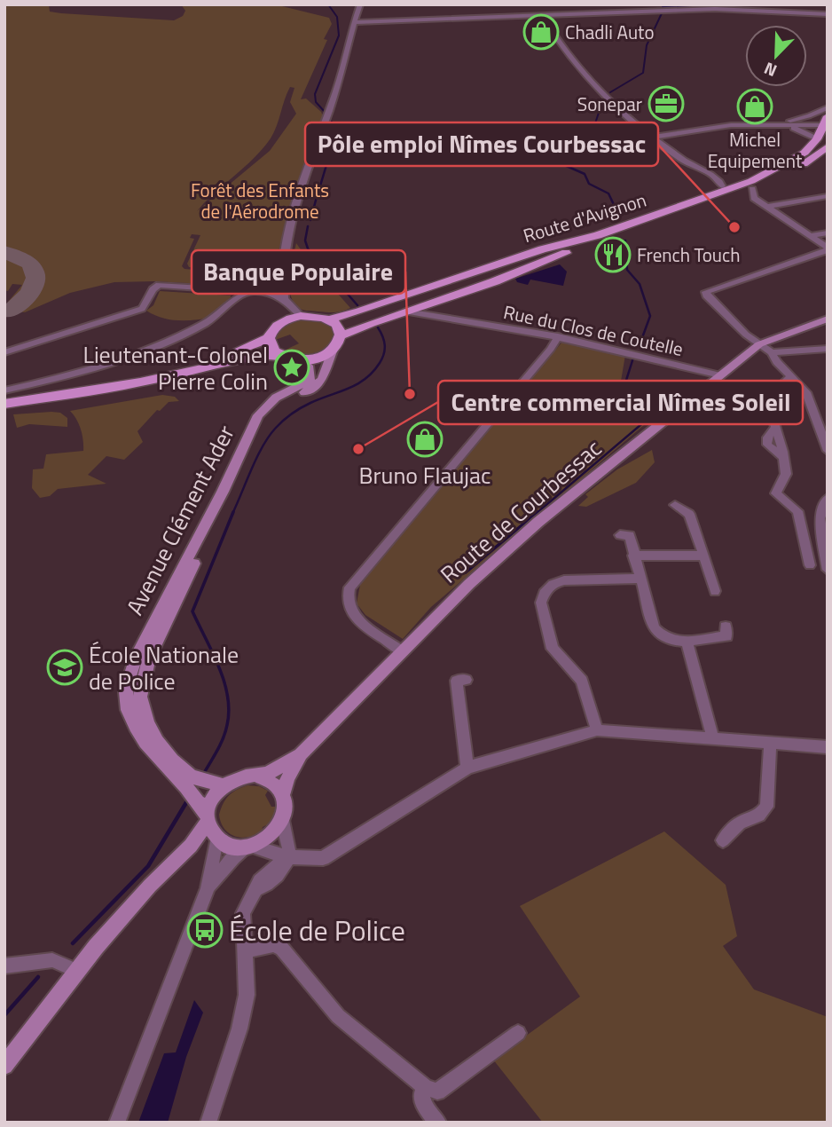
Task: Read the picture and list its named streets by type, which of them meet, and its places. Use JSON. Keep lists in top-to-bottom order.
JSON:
{
  "streets": {
    "main road": ["Route d'Avignon"],
    "street": ["Rue du Clos de Coutelle", "Route de Courbessac", "Avenue Clément Ader"]
  },
  "crossings": [
    ["Route d'Avignon", "Rue du Clos de Coutelle"],
    ["Route d'Avignon", "Avenue Clément Ader"],
    ["Rue du Clos de Coutelle", "Route de Courbessac"],
    ["Route de Courbessac", "Avenue Clément Ader"]
  ],
  "parks": ["Forêt des Enfants de l'Aérodrome"],
  "places": {
    "shop": ["Chadli Auto", "Michel Equipement", "Bruno Flaujac"],
    "office": ["Sonepar"],
    "other": ["Pôle emploi Nîmes Courbessac", "Banque Populaire", "Centre commercial Nîmes Soleil"],
    "restaurant": ["French Touch"],
    "place": ["Lieutenant-Colonel Pierre Colin"],
    "school or university": ["École Nationale de Police"],
    "bus stop": ["École de Police"]
  },
  "north": "bottom left"
}
